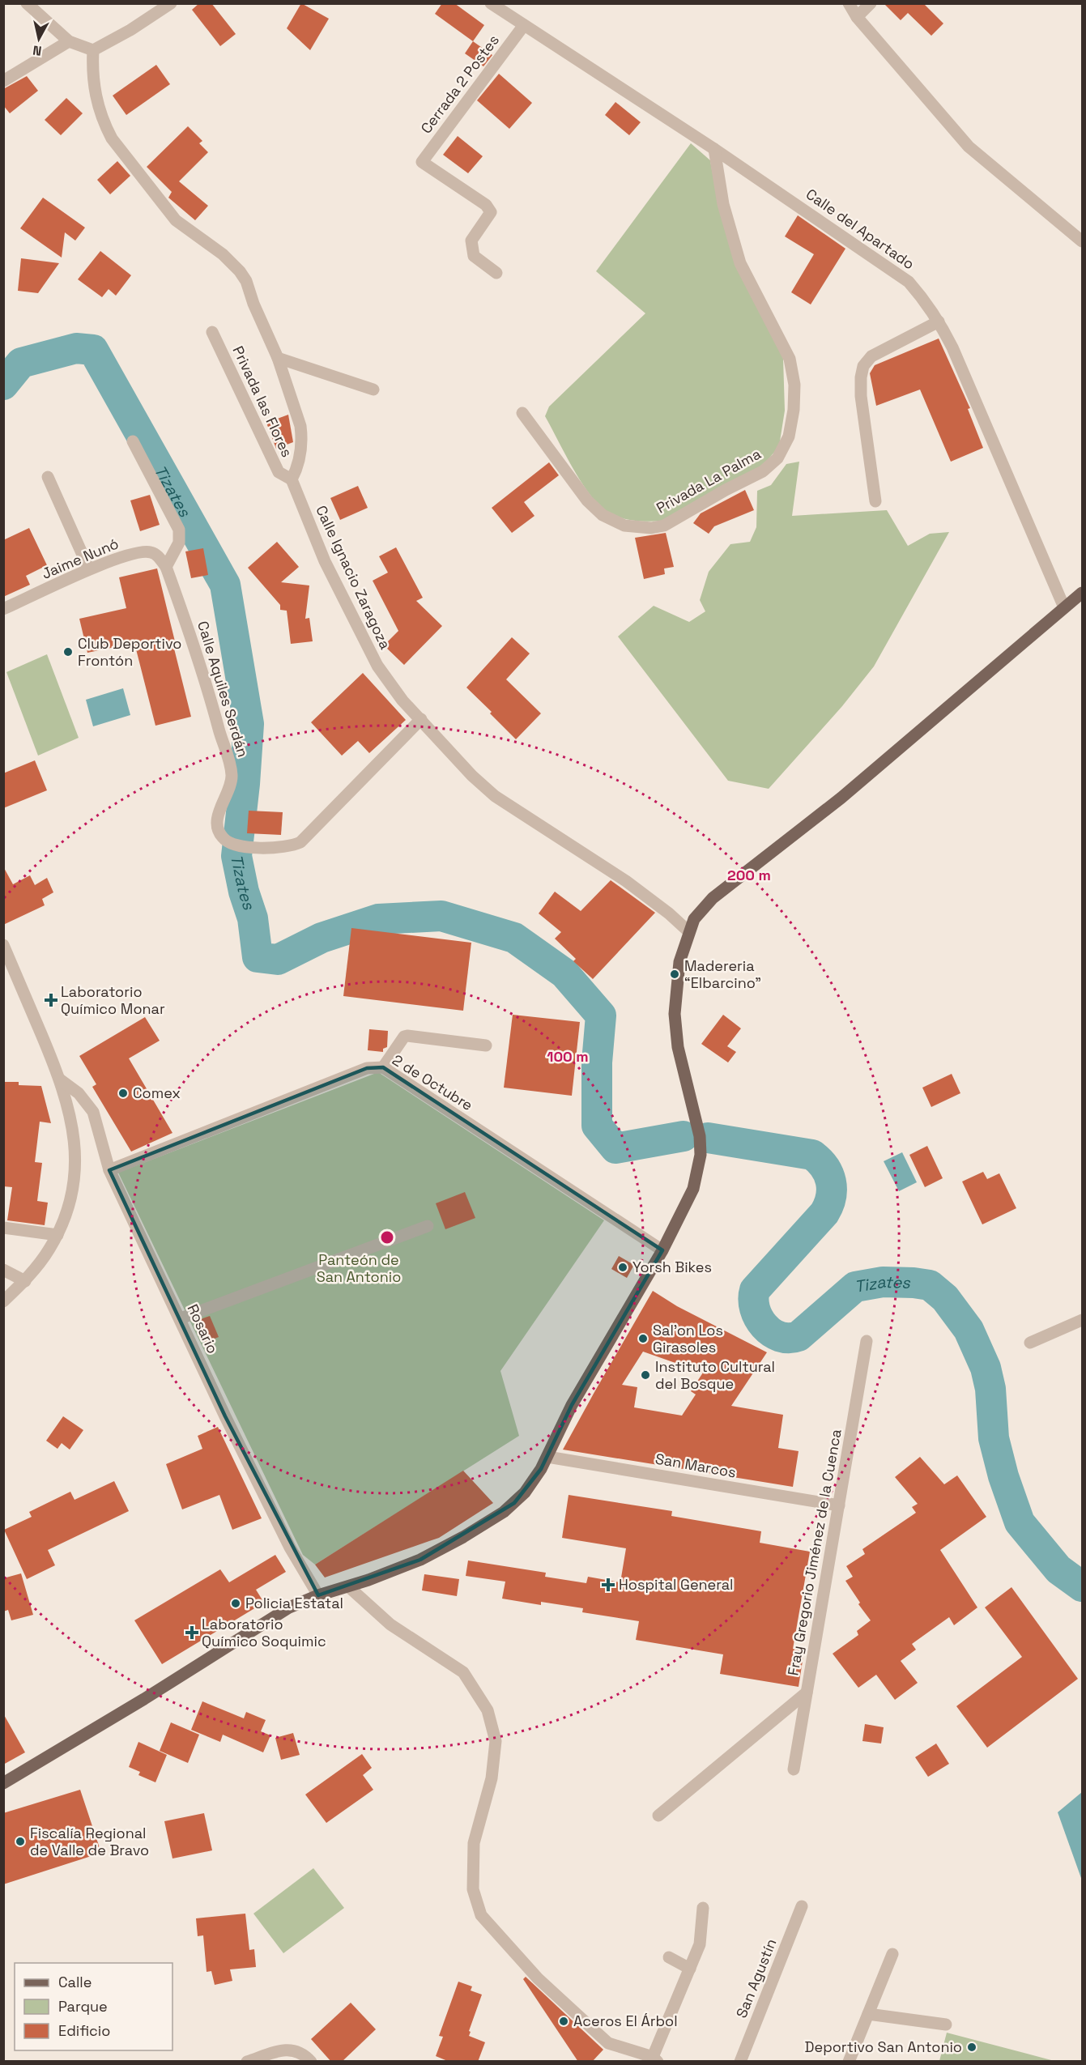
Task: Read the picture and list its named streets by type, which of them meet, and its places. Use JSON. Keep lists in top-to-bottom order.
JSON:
{
  "streets": {
    "street": [
      "Cerrada 2 Postes",
      "Calle del Apartado",
      "Privada las Flores",
      "Privada La Palma",
      "Jaime Nunó",
      "Calle Ignacio Zaragoza",
      "Calle Aquiles Serdán",
      "2 de Octubre",
      "Rosario",
      "San Marcos",
      "Fray Gregorio Jiménez de la Cuenca",
      "San Agustín"
    ]
  },
  "crossings": [
    ["Cerrada 2 Postes", "Calle del Apartado"],
    ["Calle del Apartado", "Privada La Palma"],
    ["Privada las Flores", "Calle Ignacio Zaragoza"],
    ["Jaime Nunó", "Calle Aquiles Serdán"],
    ["Calle Ignacio Zaragoza", "Calle Aquiles Serdán"],
    ["2 de Octubre", "Rosario"],
    ["San Marcos", "Fray Gregorio Jiménez de la Cuenca"]
  ],
  "water": ["Tizates"],
  "parks": ["Panteón de San Antonio"],
  "places": {
    "other": [
      "Club Deportivo Frontón",
      "Madereria “Elbarcino”",
      "Comex",
      "Yorsh Bikes",
      "Sal'on Los Girasoles",
      "Instituto Cultural del Bosque",
      "Policia Estatal",
      "Fiscalía Regional de Valle de Bravo",
      "Aceros El Árbol",
      "Deportivo San Antonio"
    ],
    "health": ["Laboratorio Químico Monar", "Hospital General", "Laboratorio Químico Soquimic"]
  },
  "legend": ["Calle", "Parque", "Edificio"],
  "north": "bottom",
  "rings": ["200 m", "100 m"]
}
